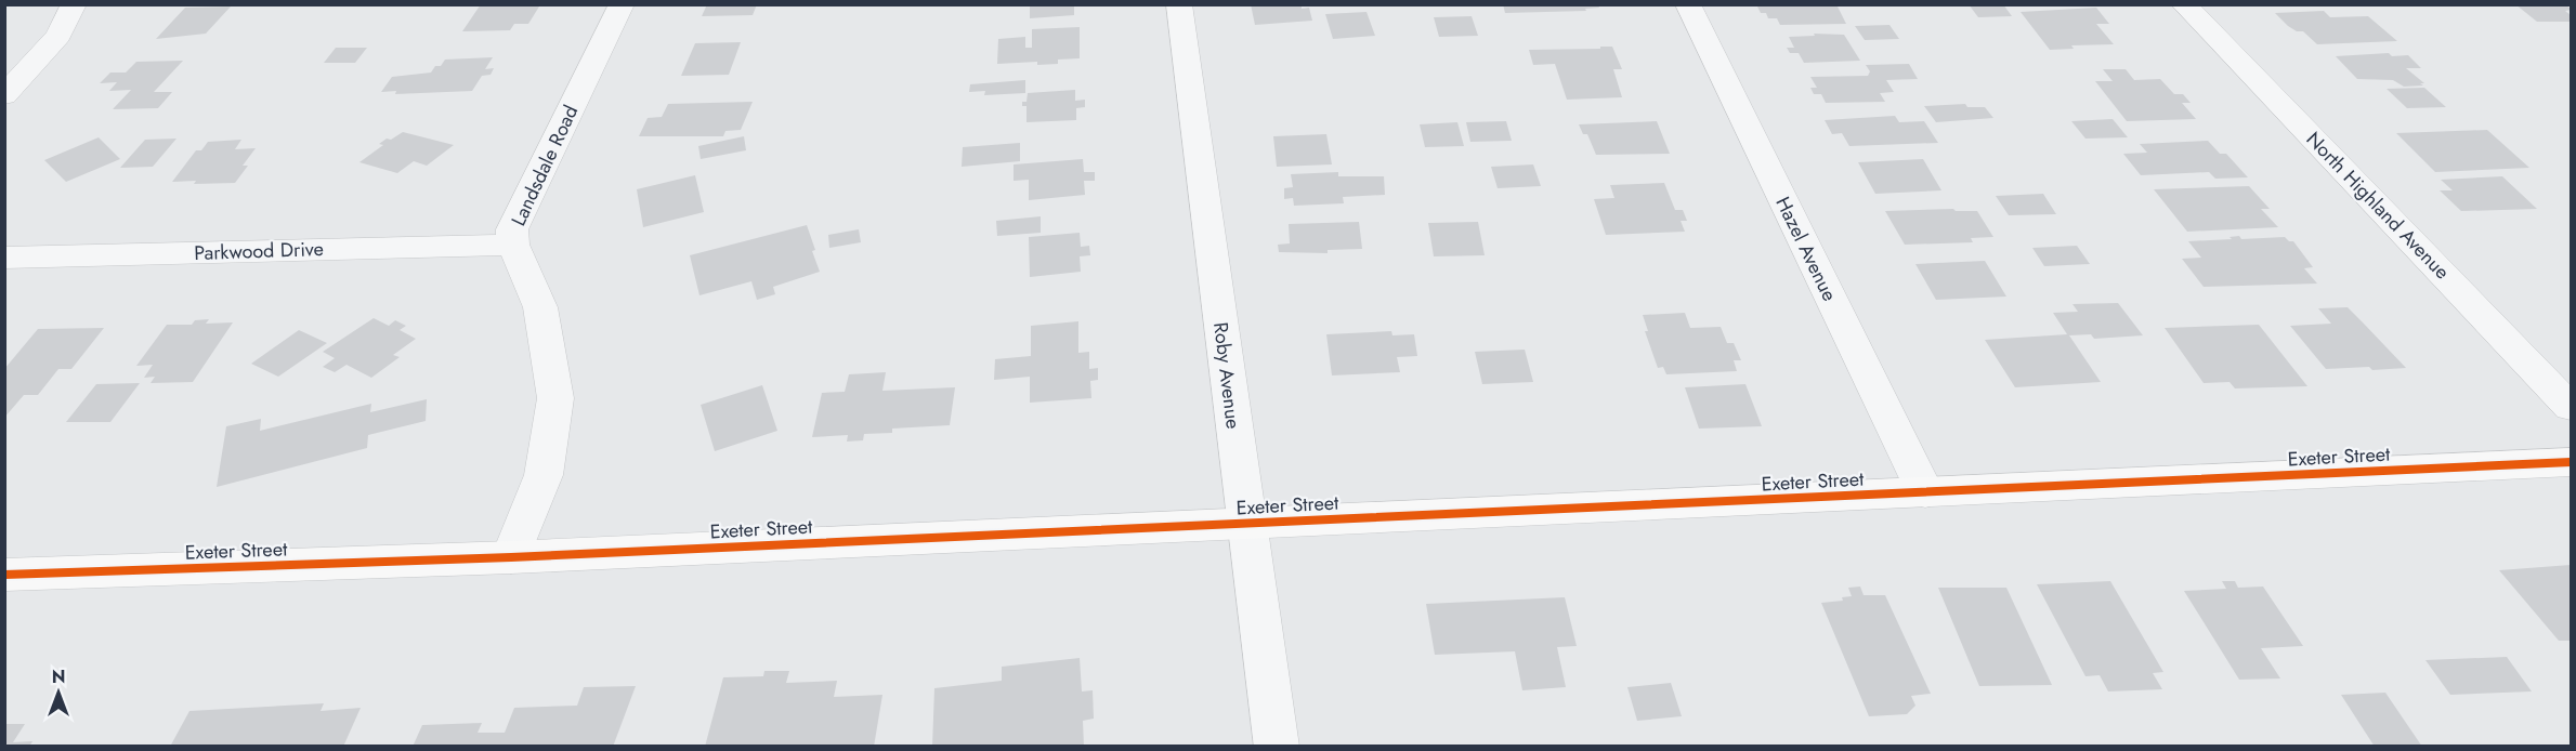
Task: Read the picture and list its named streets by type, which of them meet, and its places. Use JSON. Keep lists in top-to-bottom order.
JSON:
{
  "streets": {
    "street": [
      "Landsdale Road",
      "North Highland Avenue",
      "Hazel Avenue",
      "Parkwood Drive",
      "Roby Avenue",
      "Exeter Street"
    ]
  },
  "crossings": [
    ["Landsdale Road", "Parkwood Drive"],
    ["Landsdale Road", "Exeter Street"],
    ["Hazel Avenue", "Exeter Street"],
    ["Roby Avenue", "Exeter Street"]
  ],
  "north": "top"
}
